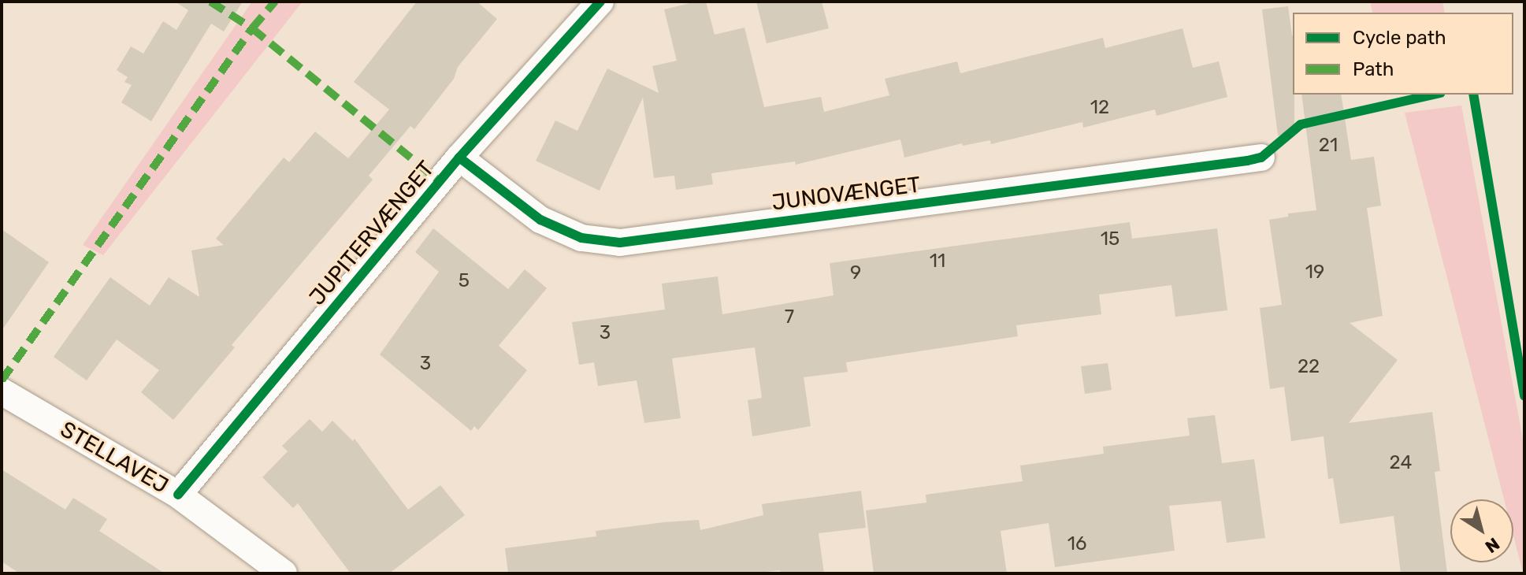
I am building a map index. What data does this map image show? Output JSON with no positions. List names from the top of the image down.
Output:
{
  "streets": {
    "street": ["JUNOVÆNGET", "JUPITERVÆNGET", "STELLAVEJ"]
  },
  "crossings": [
    ["JUNOVÆNGET", "JUPITERVÆNGET"],
    ["JUPITERVÆNGET", "STELLAVEJ"]
  ],
  "house_numbers": [
    "12",
    "21",
    "15",
    "11",
    "19",
    "9",
    "5",
    "7",
    "3",
    "3",
    "22",
    "24",
    "16"
  ],
  "legend": ["Cycle path", "Path"],
  "north": "bottom right"
}
